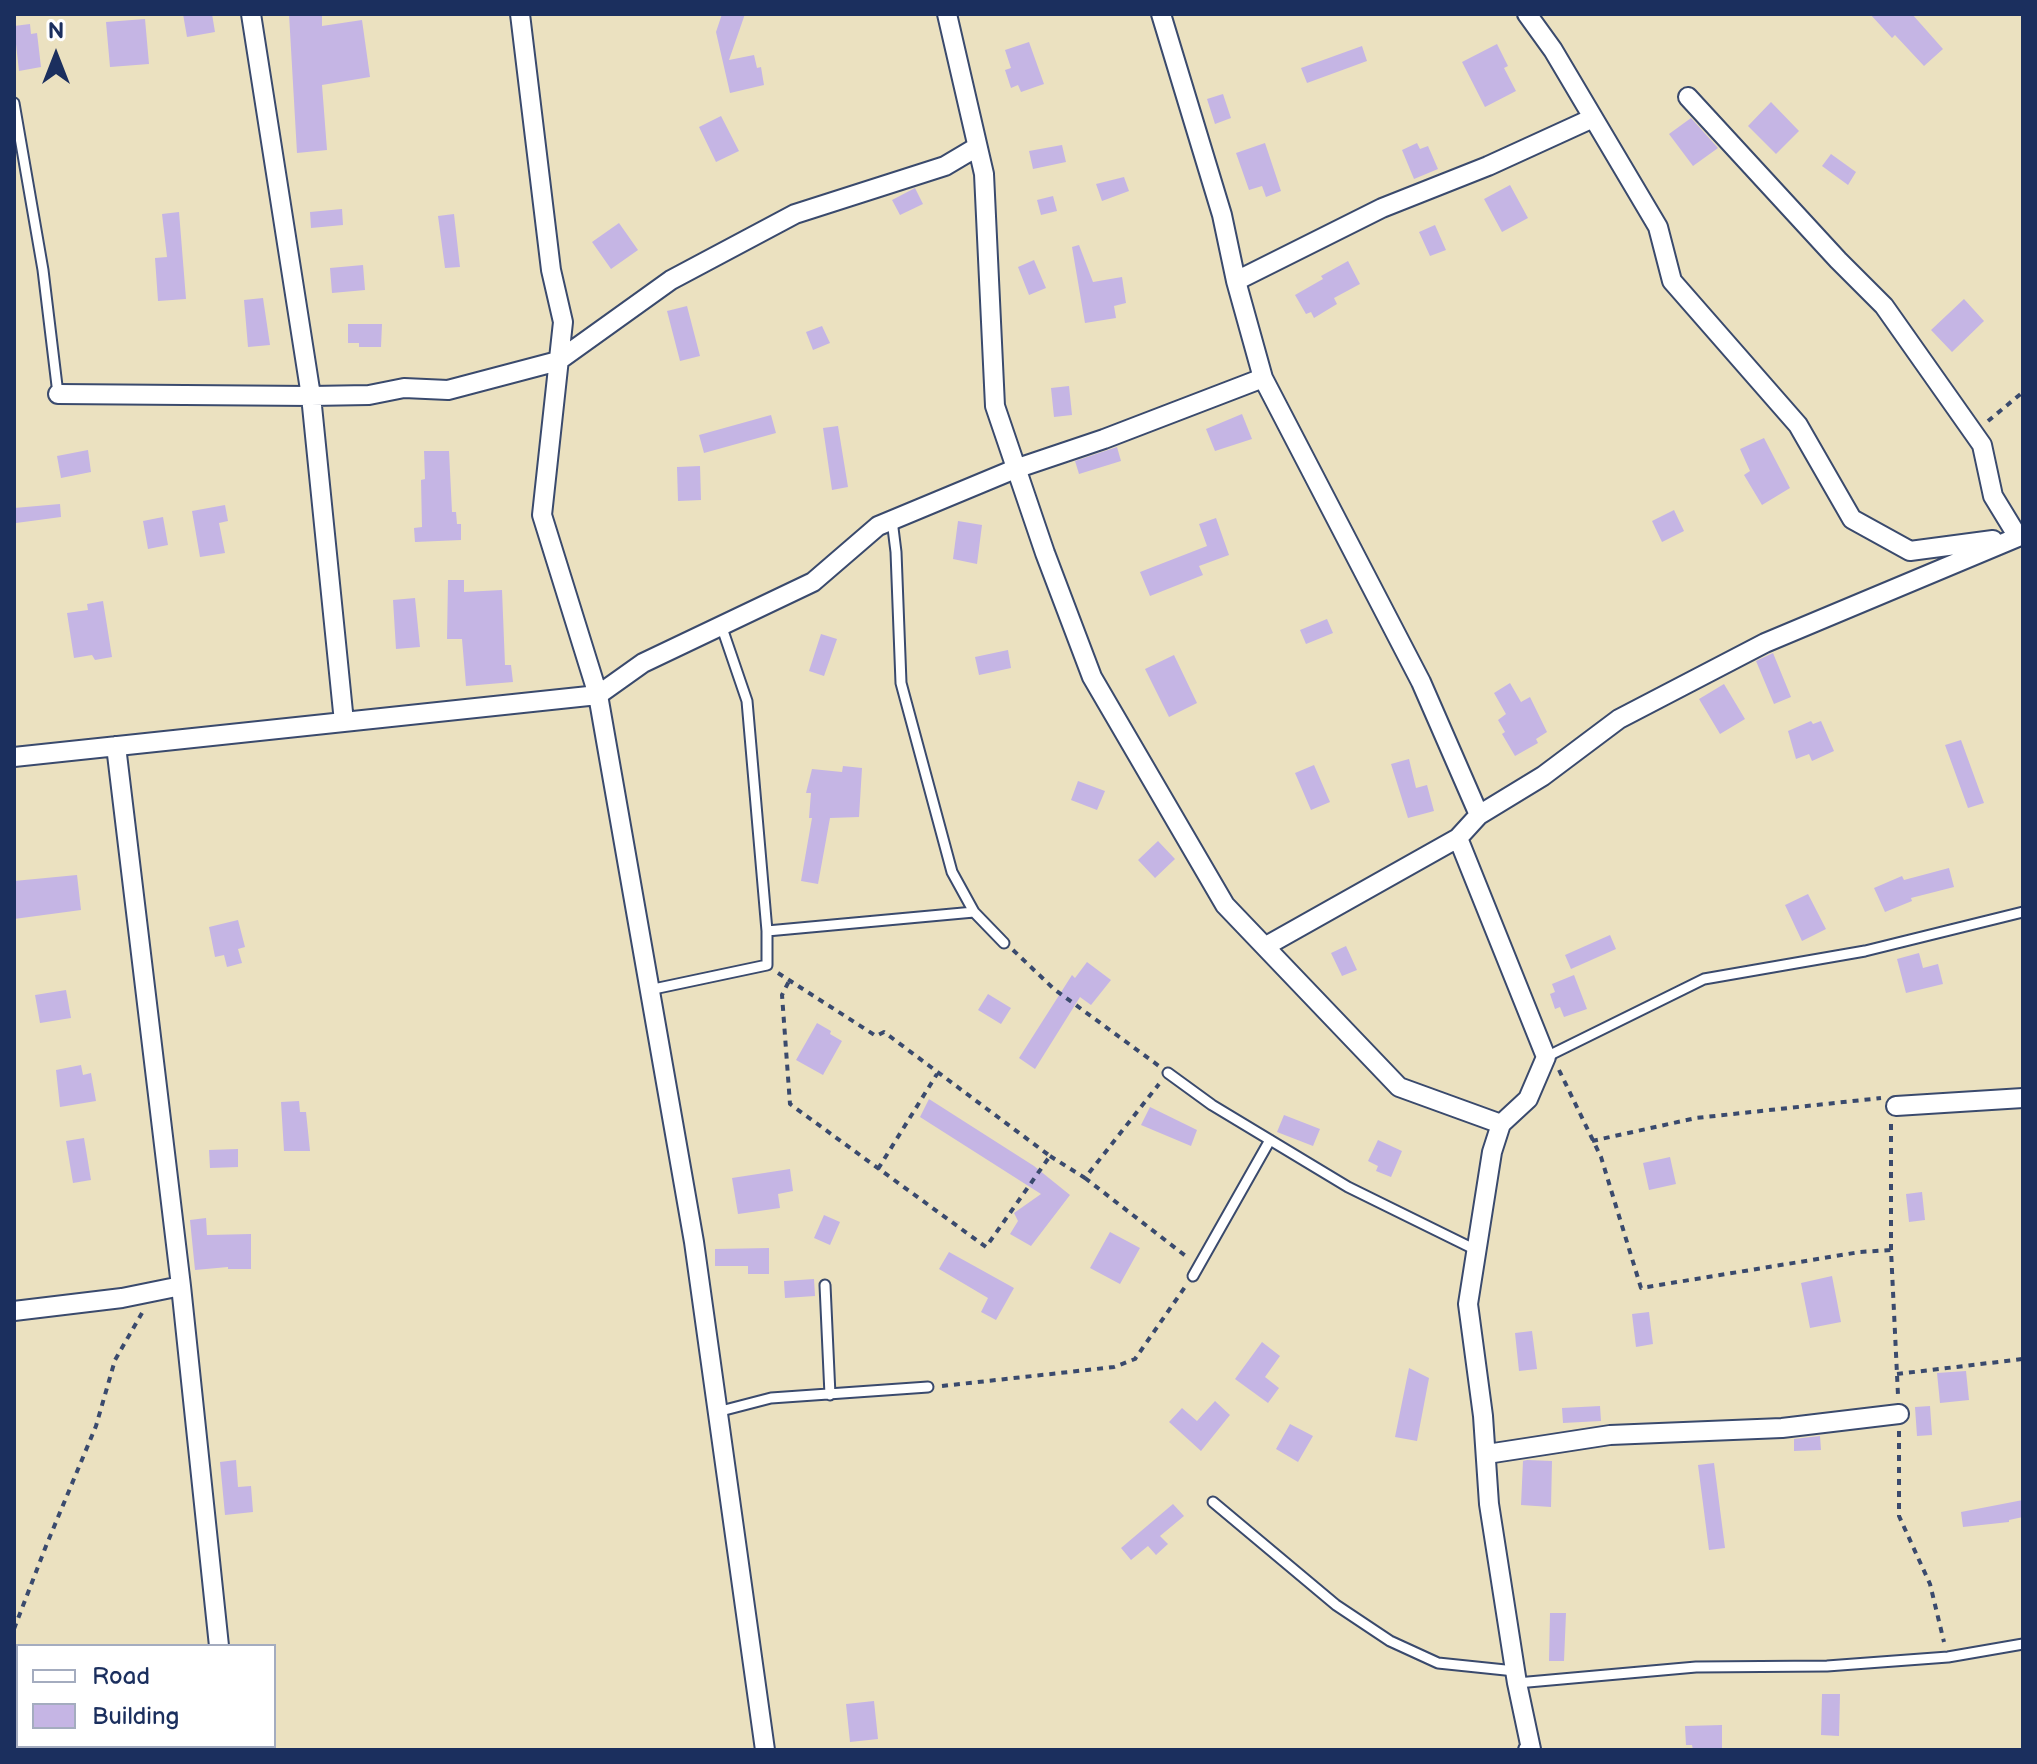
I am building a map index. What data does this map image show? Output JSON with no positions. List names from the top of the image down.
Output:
{
  "legend": ["Road", "Building"],
  "north": "top"
}
